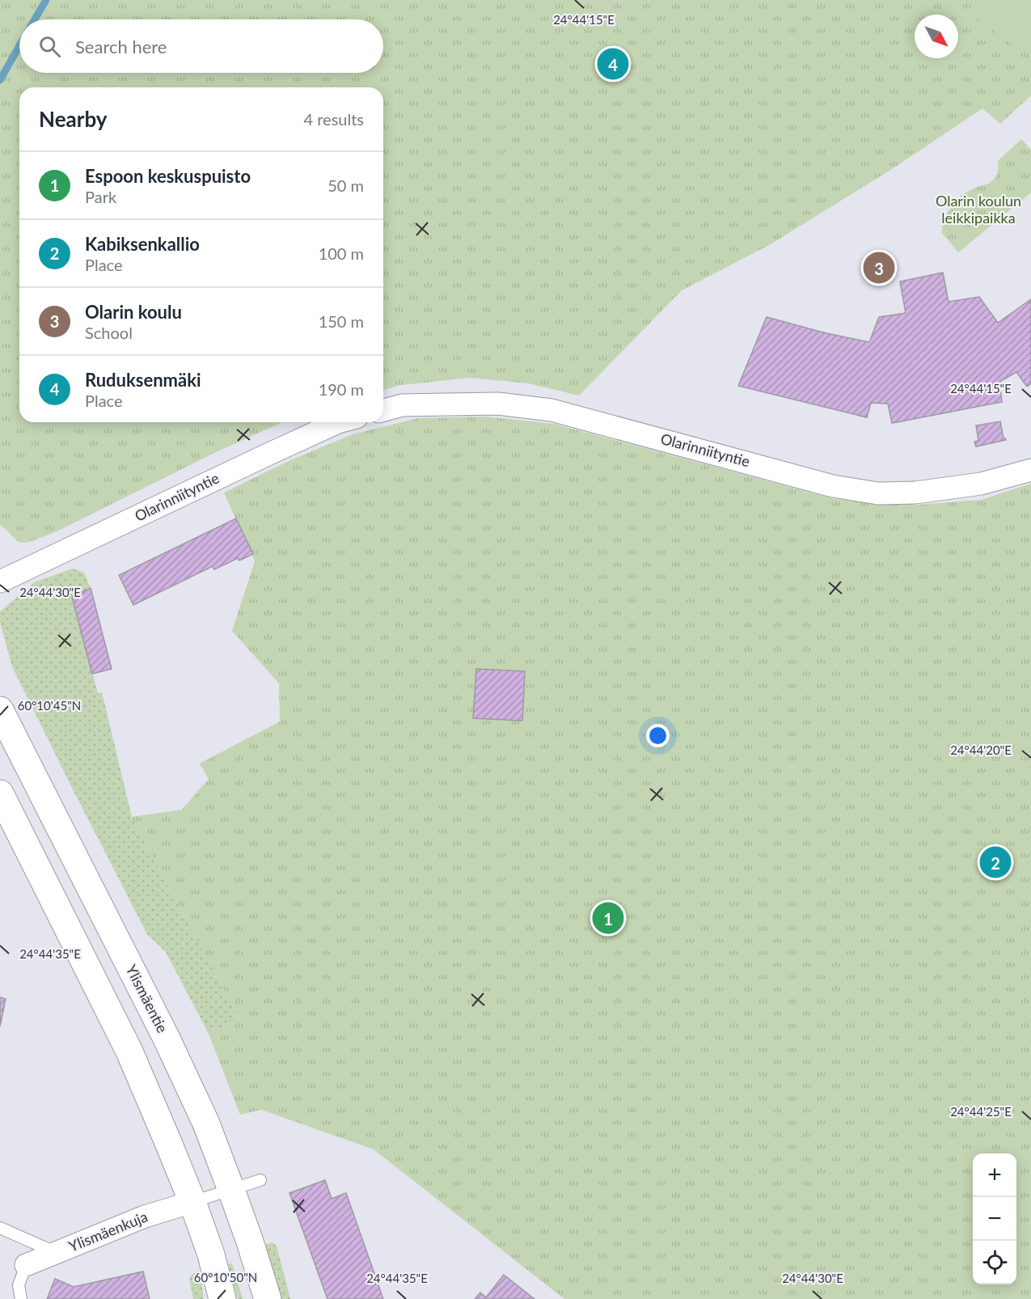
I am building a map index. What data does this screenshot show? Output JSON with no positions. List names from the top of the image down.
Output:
{
  "streets": {
    "main road": ["Ylismäentie"],
    "street": ["Olarinniityntie", "Ylismäenkuja"]
  },
  "parks": ["Olarin koulun leikkipaikka"],
  "north": "bottom right",
  "page": {
    "search": "Search here",
    "pins": [
      "4",
      "3",
      "2",
      "1"
    ],
    "heading": ["Nearby", "4 results"],
    "list": [
      {
        "mark": "1",
        "name": "Espoon keskuspuisto",
        "note": "Park",
        "value": "50 m"
      },
      {
        "mark": "2",
        "name": "Kabiksenkallio",
        "note": "Place",
        "value": "100 m"
      },
      {
        "mark": "3",
        "name": "Olarin koulu",
        "note": "School",
        "value": "150 m"
      },
      {
        "mark": "4",
        "name": "Ruduksenmäki",
        "note": "Place",
        "value": "190 m"
      }
    ],
    "map_buttons": ["+", "−"]
  },
  "coordinates": [
    "24°44'15\"E",
    "24°44'30\"E",
    "60°10'45\"N",
    "24°44'20\"E",
    "24°44'35\"E",
    "24°44'25\"E",
    "60°10'50\"N"
  ]
}
